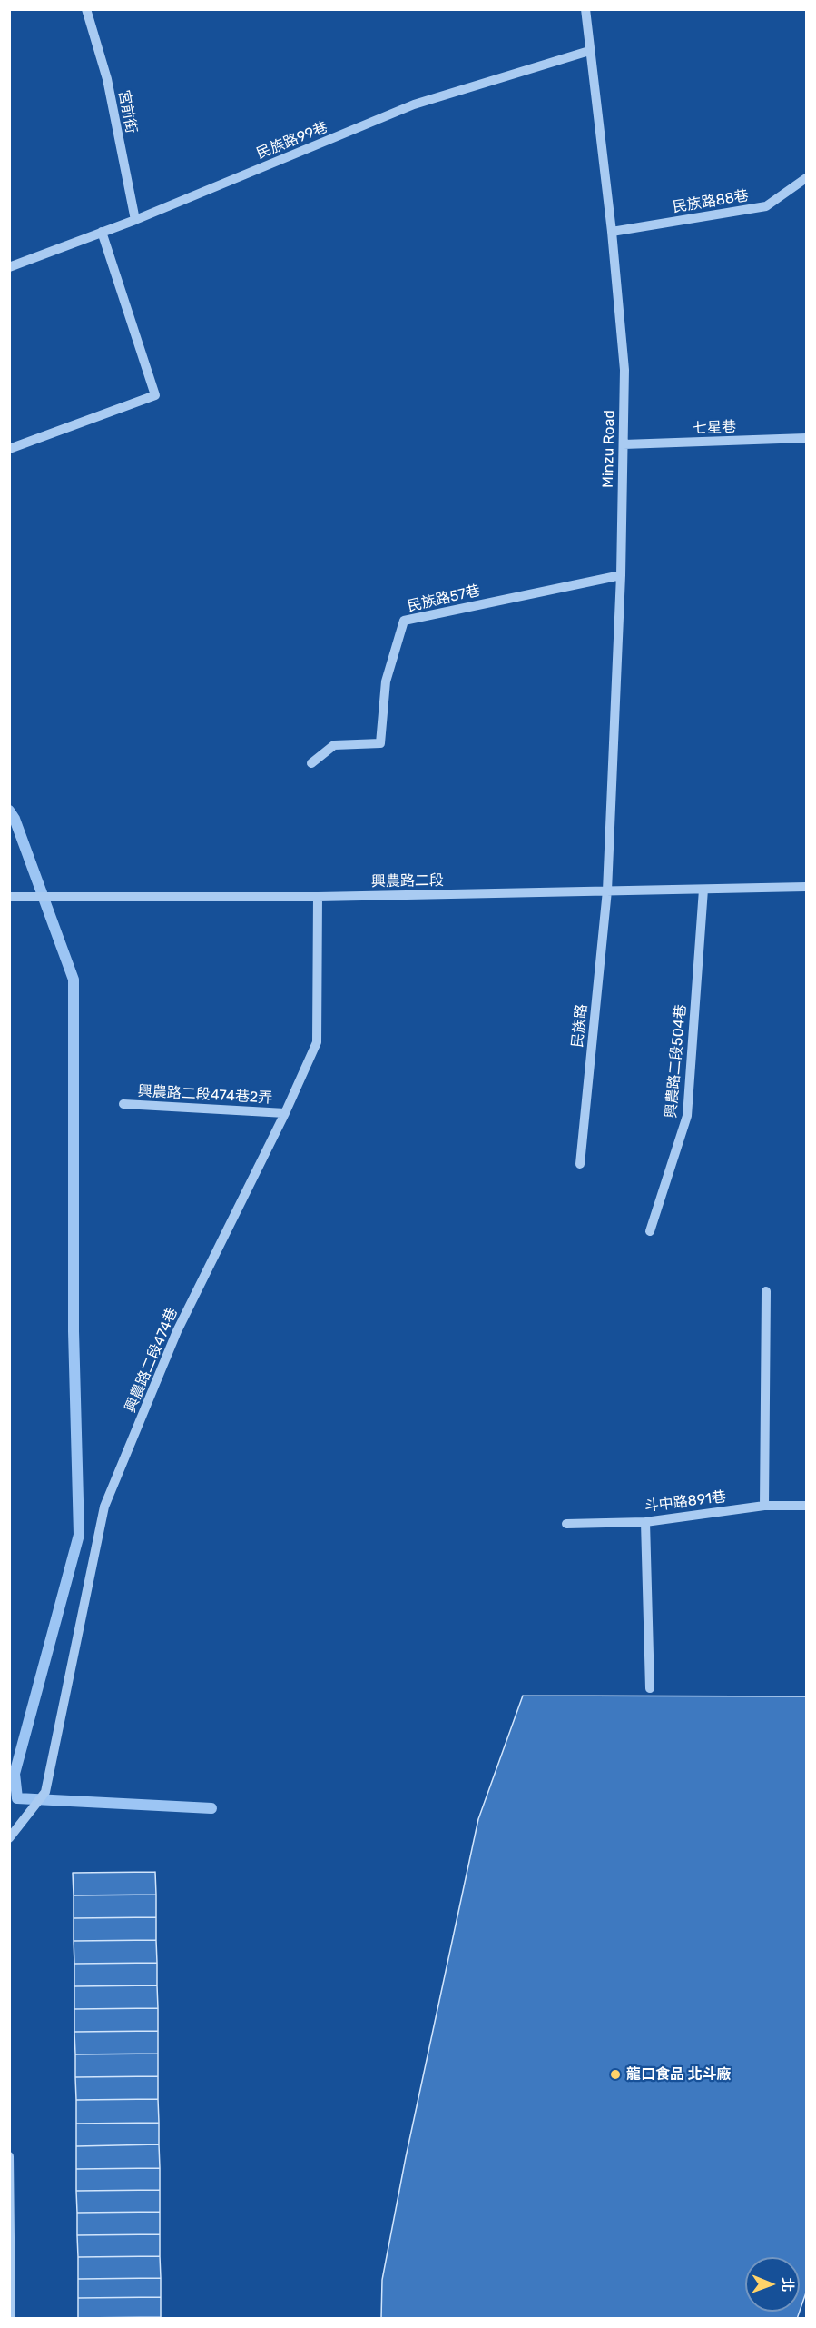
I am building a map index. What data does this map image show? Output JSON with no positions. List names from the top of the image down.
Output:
{
  "streets": {
    "street": [
      "宮前街",
      "民族路99巷",
      "民族路88巷",
      "七星巷",
      "Minzu Road",
      "民族路57巷",
      "興農路二段",
      "民族路",
      "興農路二段504巷",
      "興農路二段474巷2弄",
      "興農路二段474巷",
      "斗中路891巷"
    ]
  },
  "crossings": [
    ["宮前街", "民族路99巷"],
    ["民族路99巷", "Minzu Road"],
    ["民族路88巷", "Minzu Road"],
    ["七星巷", "Minzu Road"],
    ["Minzu Road", "民族路57巷"],
    ["Minzu Road", "興農路二段"],
    ["Minzu Road", "民族路"],
    ["興農路二段", "民族路"],
    ["興農路二段", "興農路二段504巷"],
    ["興農路二段", "興農路二段474巷"],
    ["興農路二段474巷2弄", "興農路二段474巷"]
  ],
  "places": ["龍口食品 北斗廠"],
  "north": "right"
}
